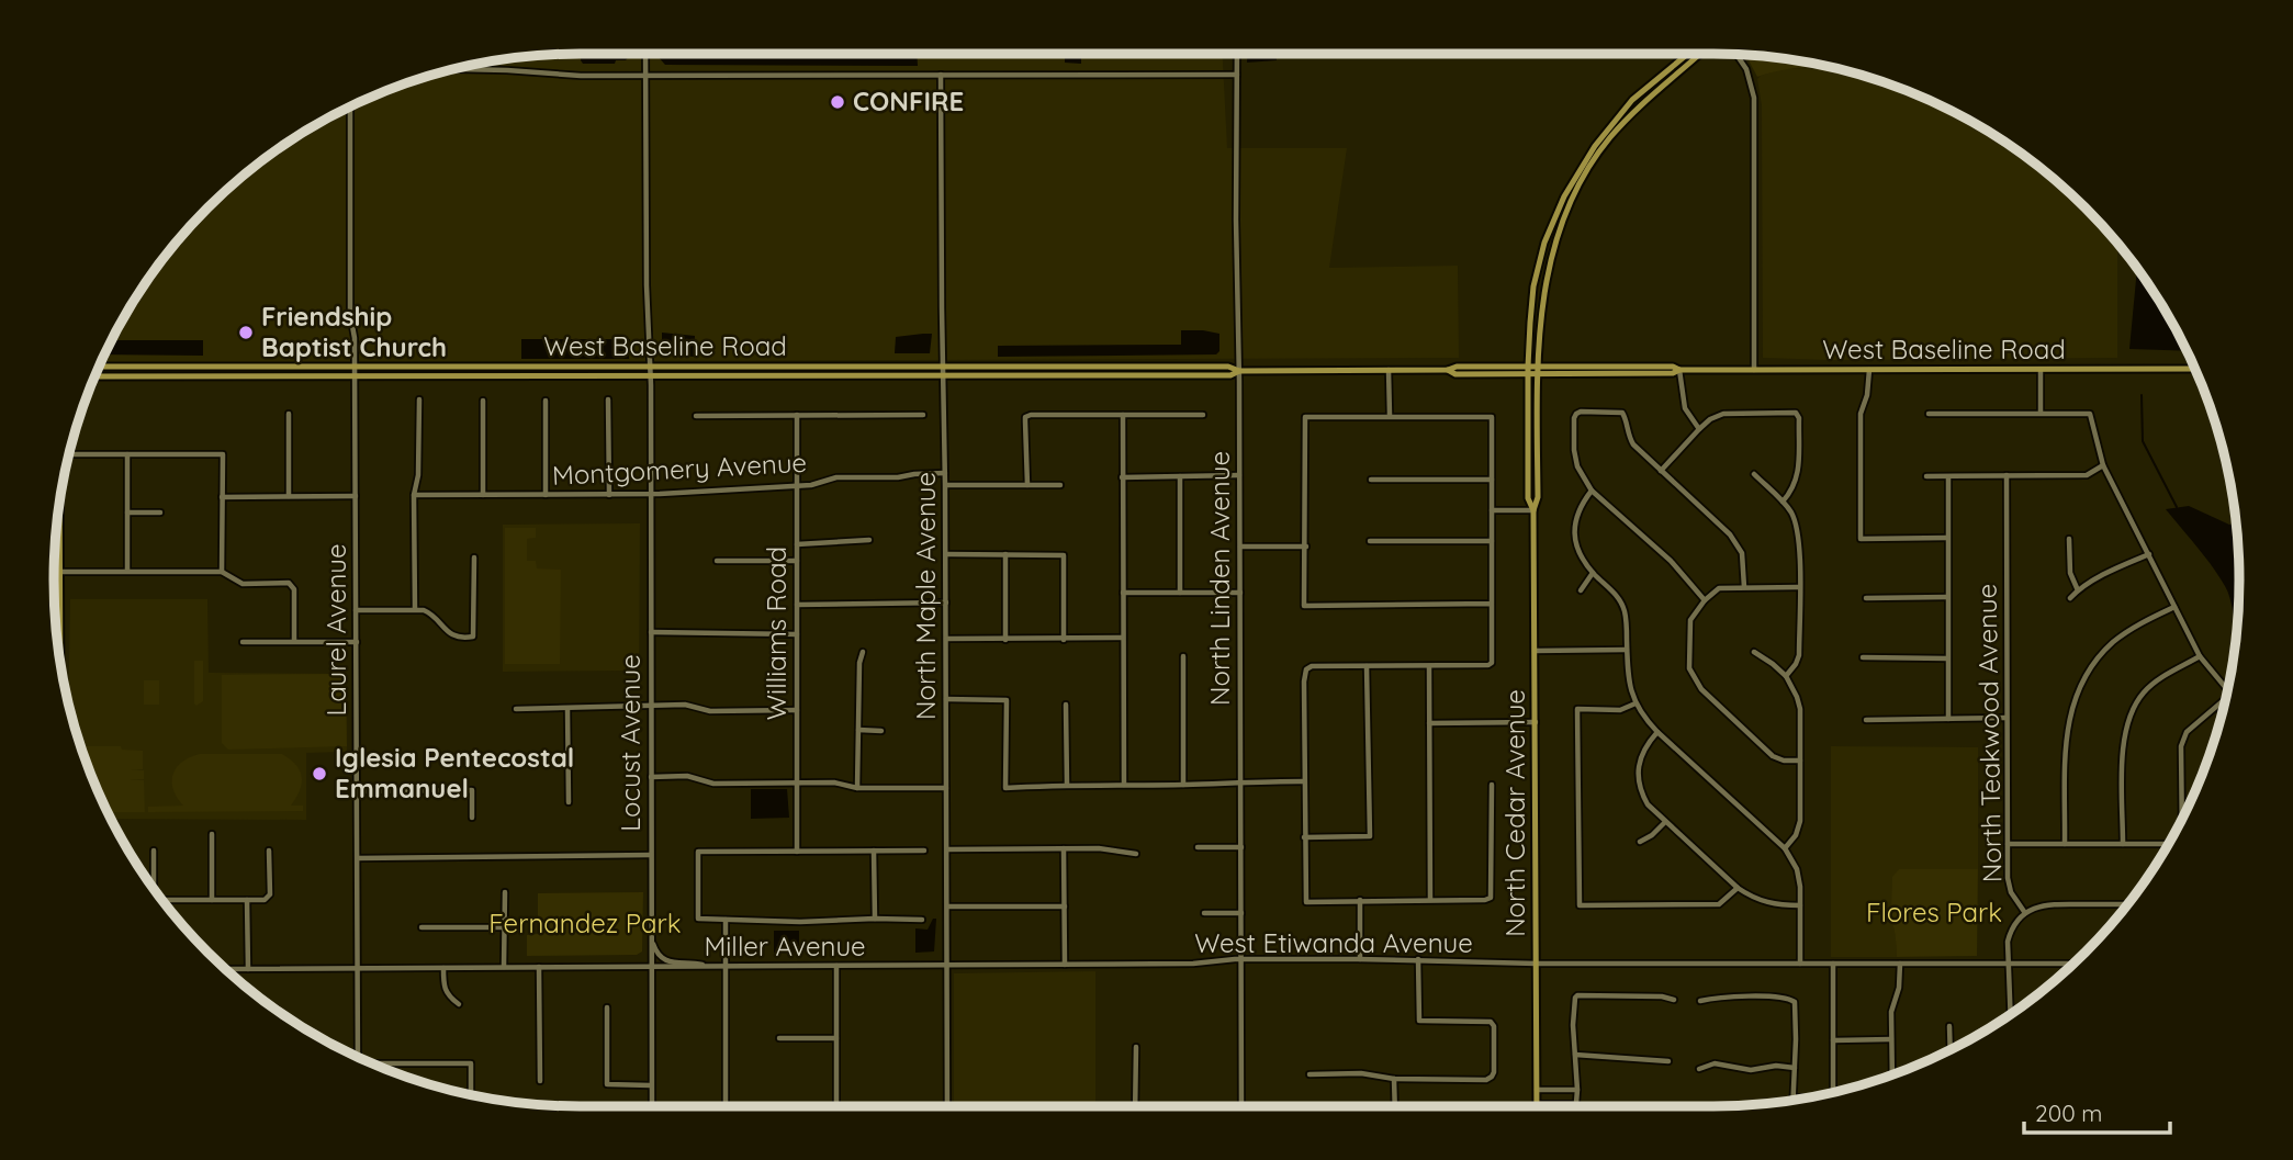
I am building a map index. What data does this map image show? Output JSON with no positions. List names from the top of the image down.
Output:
{
  "streets": {
    "main road": ["West Baseline Road", "North Cedar Avenue"],
    "street": [
      "Montgomery Avenue",
      "North Linden Avenue",
      "North Maple Avenue",
      "Laurel Avenue",
      "Williams Road",
      "North Teakwood Avenue",
      "Locust Avenue",
      "West Etiwanda Avenue",
      "Miller Avenue"
    ]
  },
  "crossings": [
    ["West Baseline Road", "North Linden Avenue"],
    ["West Baseline Road", "North Maple Avenue"],
    ["West Baseline Road", "Laurel Avenue"],
    ["West Baseline Road", "Locust Avenue"],
    ["West Baseline Road", "North Cedar Avenue"],
    ["Montgomery Avenue", "North Maple Avenue"],
    ["Montgomery Avenue", "Williams Road"],
    ["Montgomery Avenue", "Locust Avenue"],
    ["North Linden Avenue", "West Etiwanda Avenue"],
    ["North Maple Avenue", "West Etiwanda Avenue"],
    ["North Maple Avenue", "Miller Avenue"],
    ["Laurel Avenue", "Miller Avenue"],
    ["North Teakwood Avenue", "West Etiwanda Avenue"],
    ["Locust Avenue", "Miller Avenue"],
    ["North Cedar Avenue", "West Etiwanda Avenue"],
    ["West Etiwanda Avenue", "Miller Avenue"]
  ],
  "parks": ["Flores Park", "Fernandez Park"],
  "places": ["CONFIRE", "Friendship Baptist Church", "Iglesia Pentecostal Emmanuel"],
  "scale_bar": "200 m"
}
